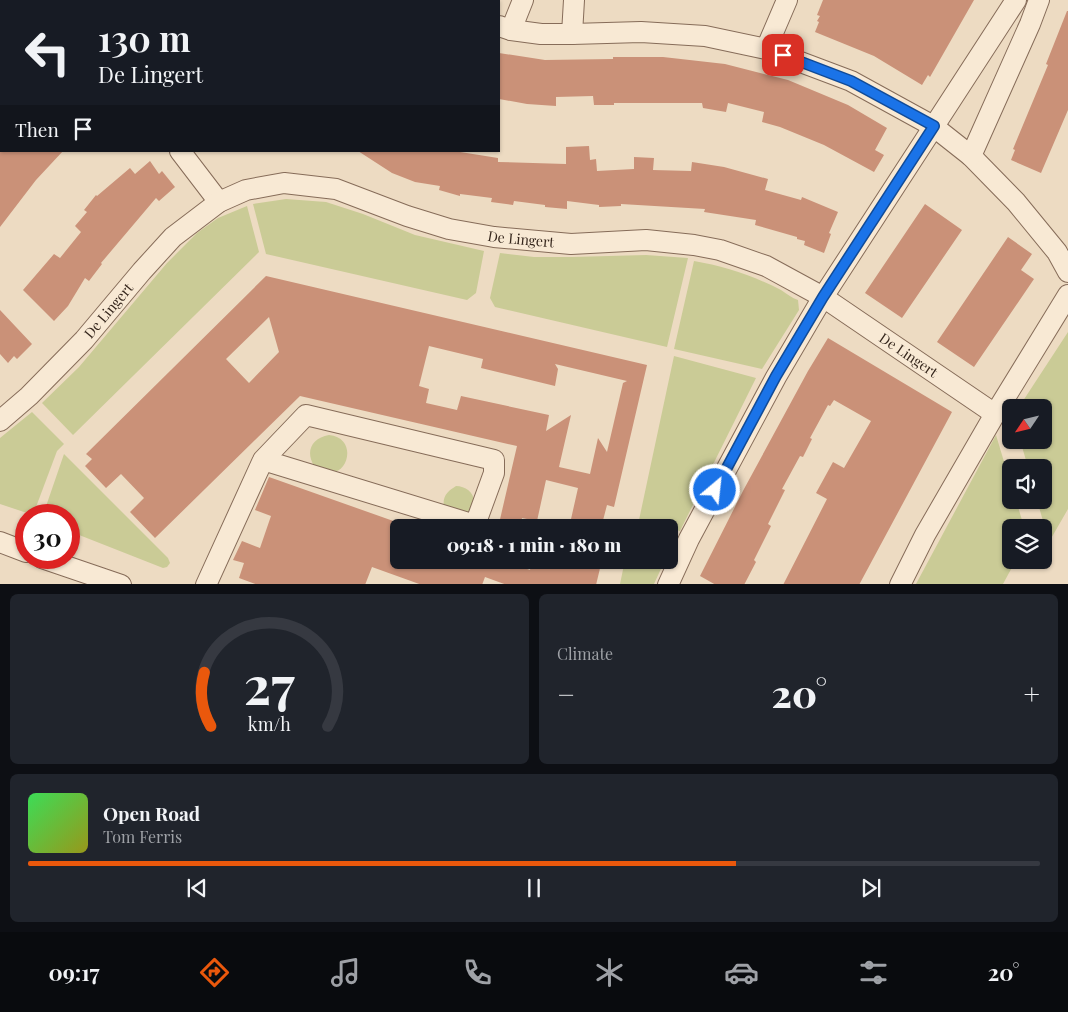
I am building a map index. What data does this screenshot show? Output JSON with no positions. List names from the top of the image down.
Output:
{
  "streets": {
    "street": ["De Lingert"]
  },
  "north": "bottom left",
  "page": {
    "turn": ["130 m", "De Lingert"],
    "then": "Then",
    "limit": "30",
    "trip": "09:18 · 1 min · 180 m",
    "tile": "Climate",
    "heat": ["−", "20°", "+"],
    "song": ["Open Road", "Tom Ferris"],
    "tabs": ["09:17", "20°"],
    "gauge": ["27", "km/h"]
  }
}
